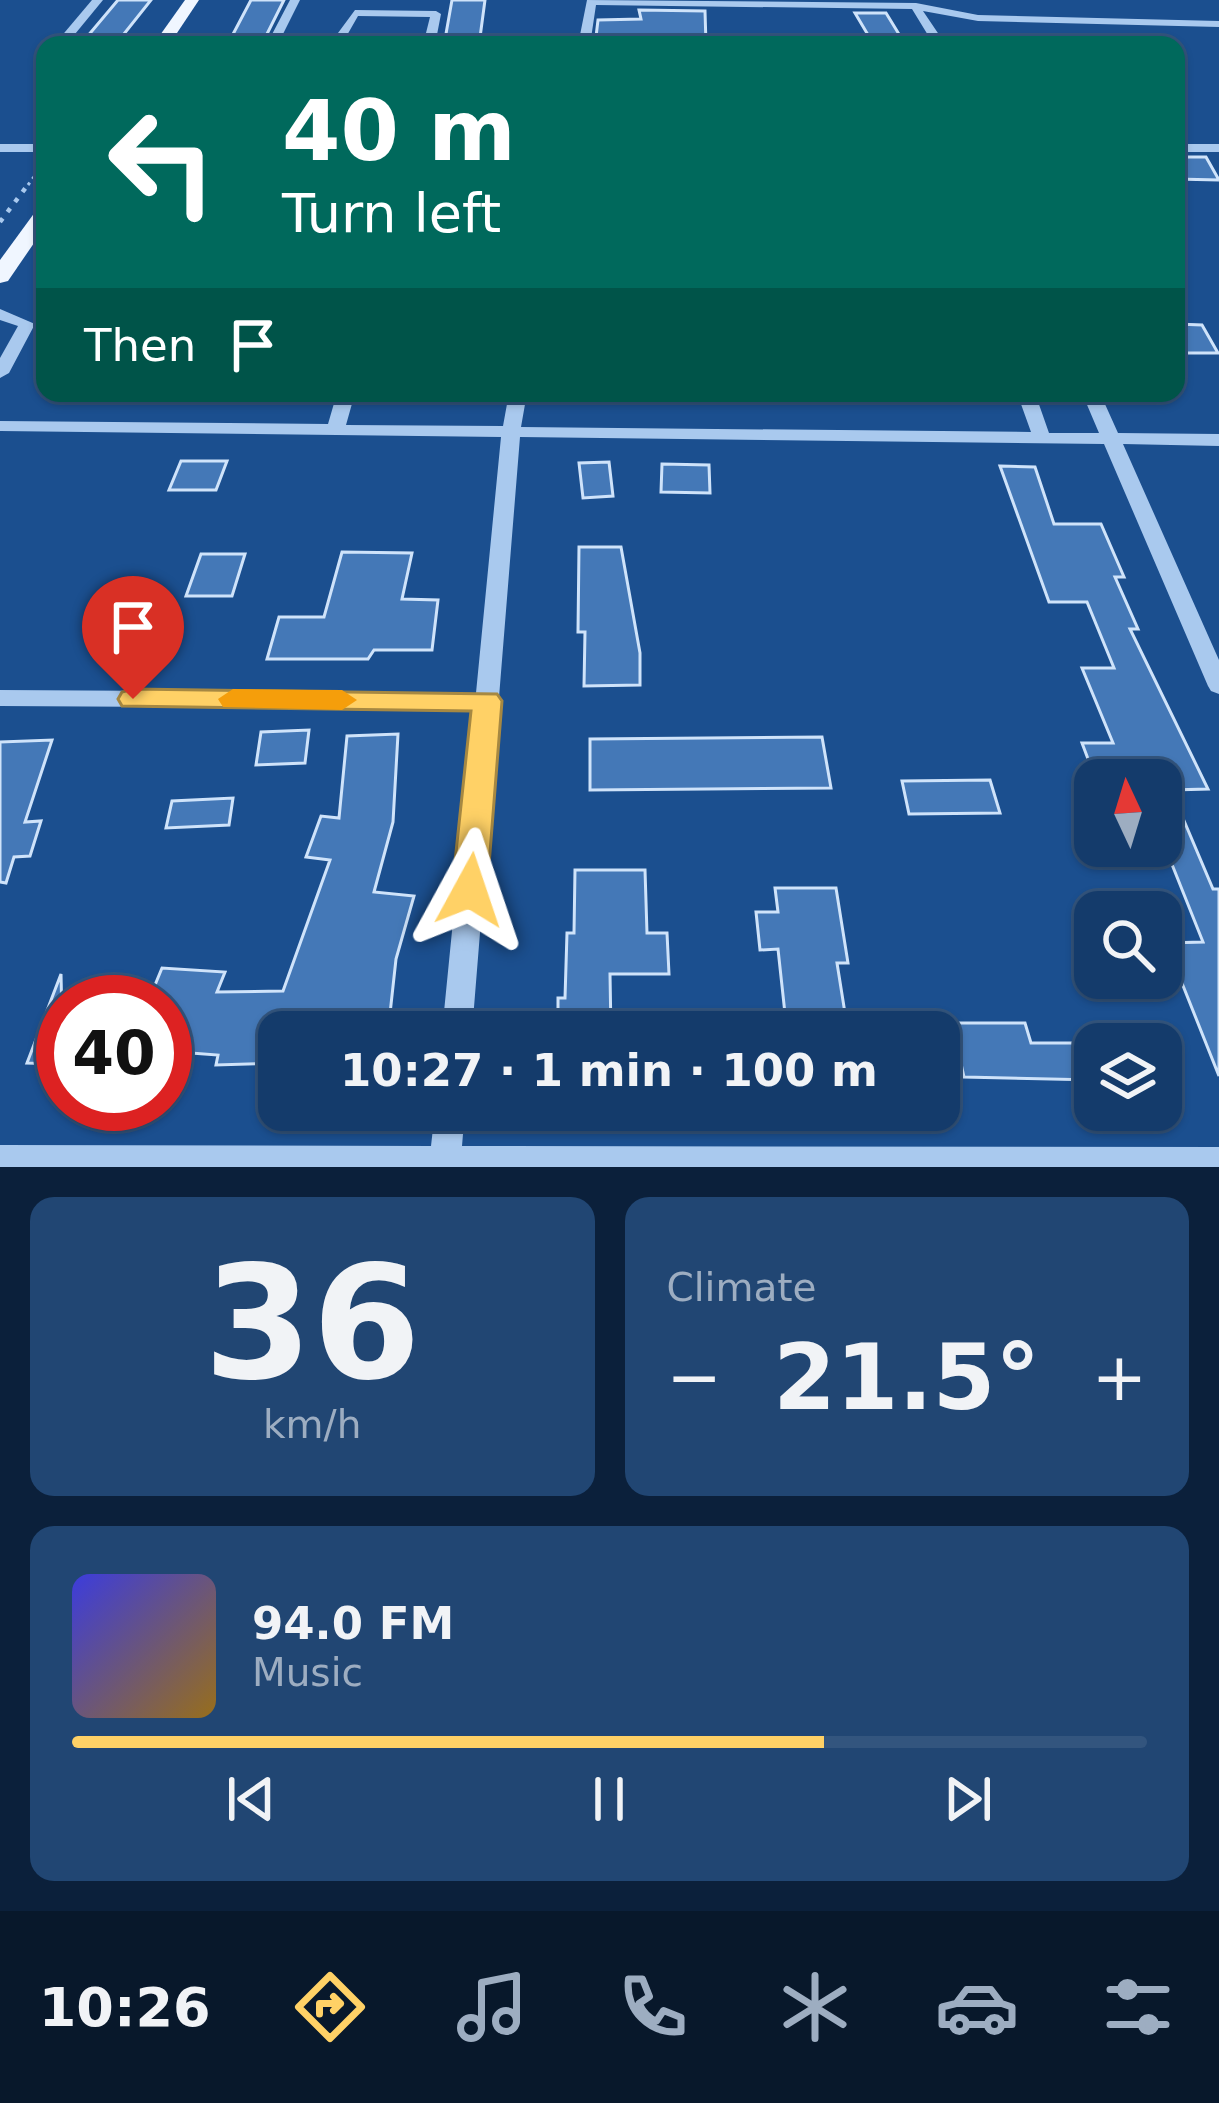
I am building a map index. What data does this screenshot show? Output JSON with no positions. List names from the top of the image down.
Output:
{
  "north": "top",
  "page": {
    "turn": ["40 m", "Turn left"],
    "then": "Then",
    "limit": "40",
    "trip": "10:27 · 1 min · 100 m",
    "tile": [
      ["36", "km/h"],
      "Climate"
    ],
    "heat": ["−", "21.5°", "+"],
    "song": ["94.0 FM", "Music"],
    "tabs": "10:26"
  }
}
